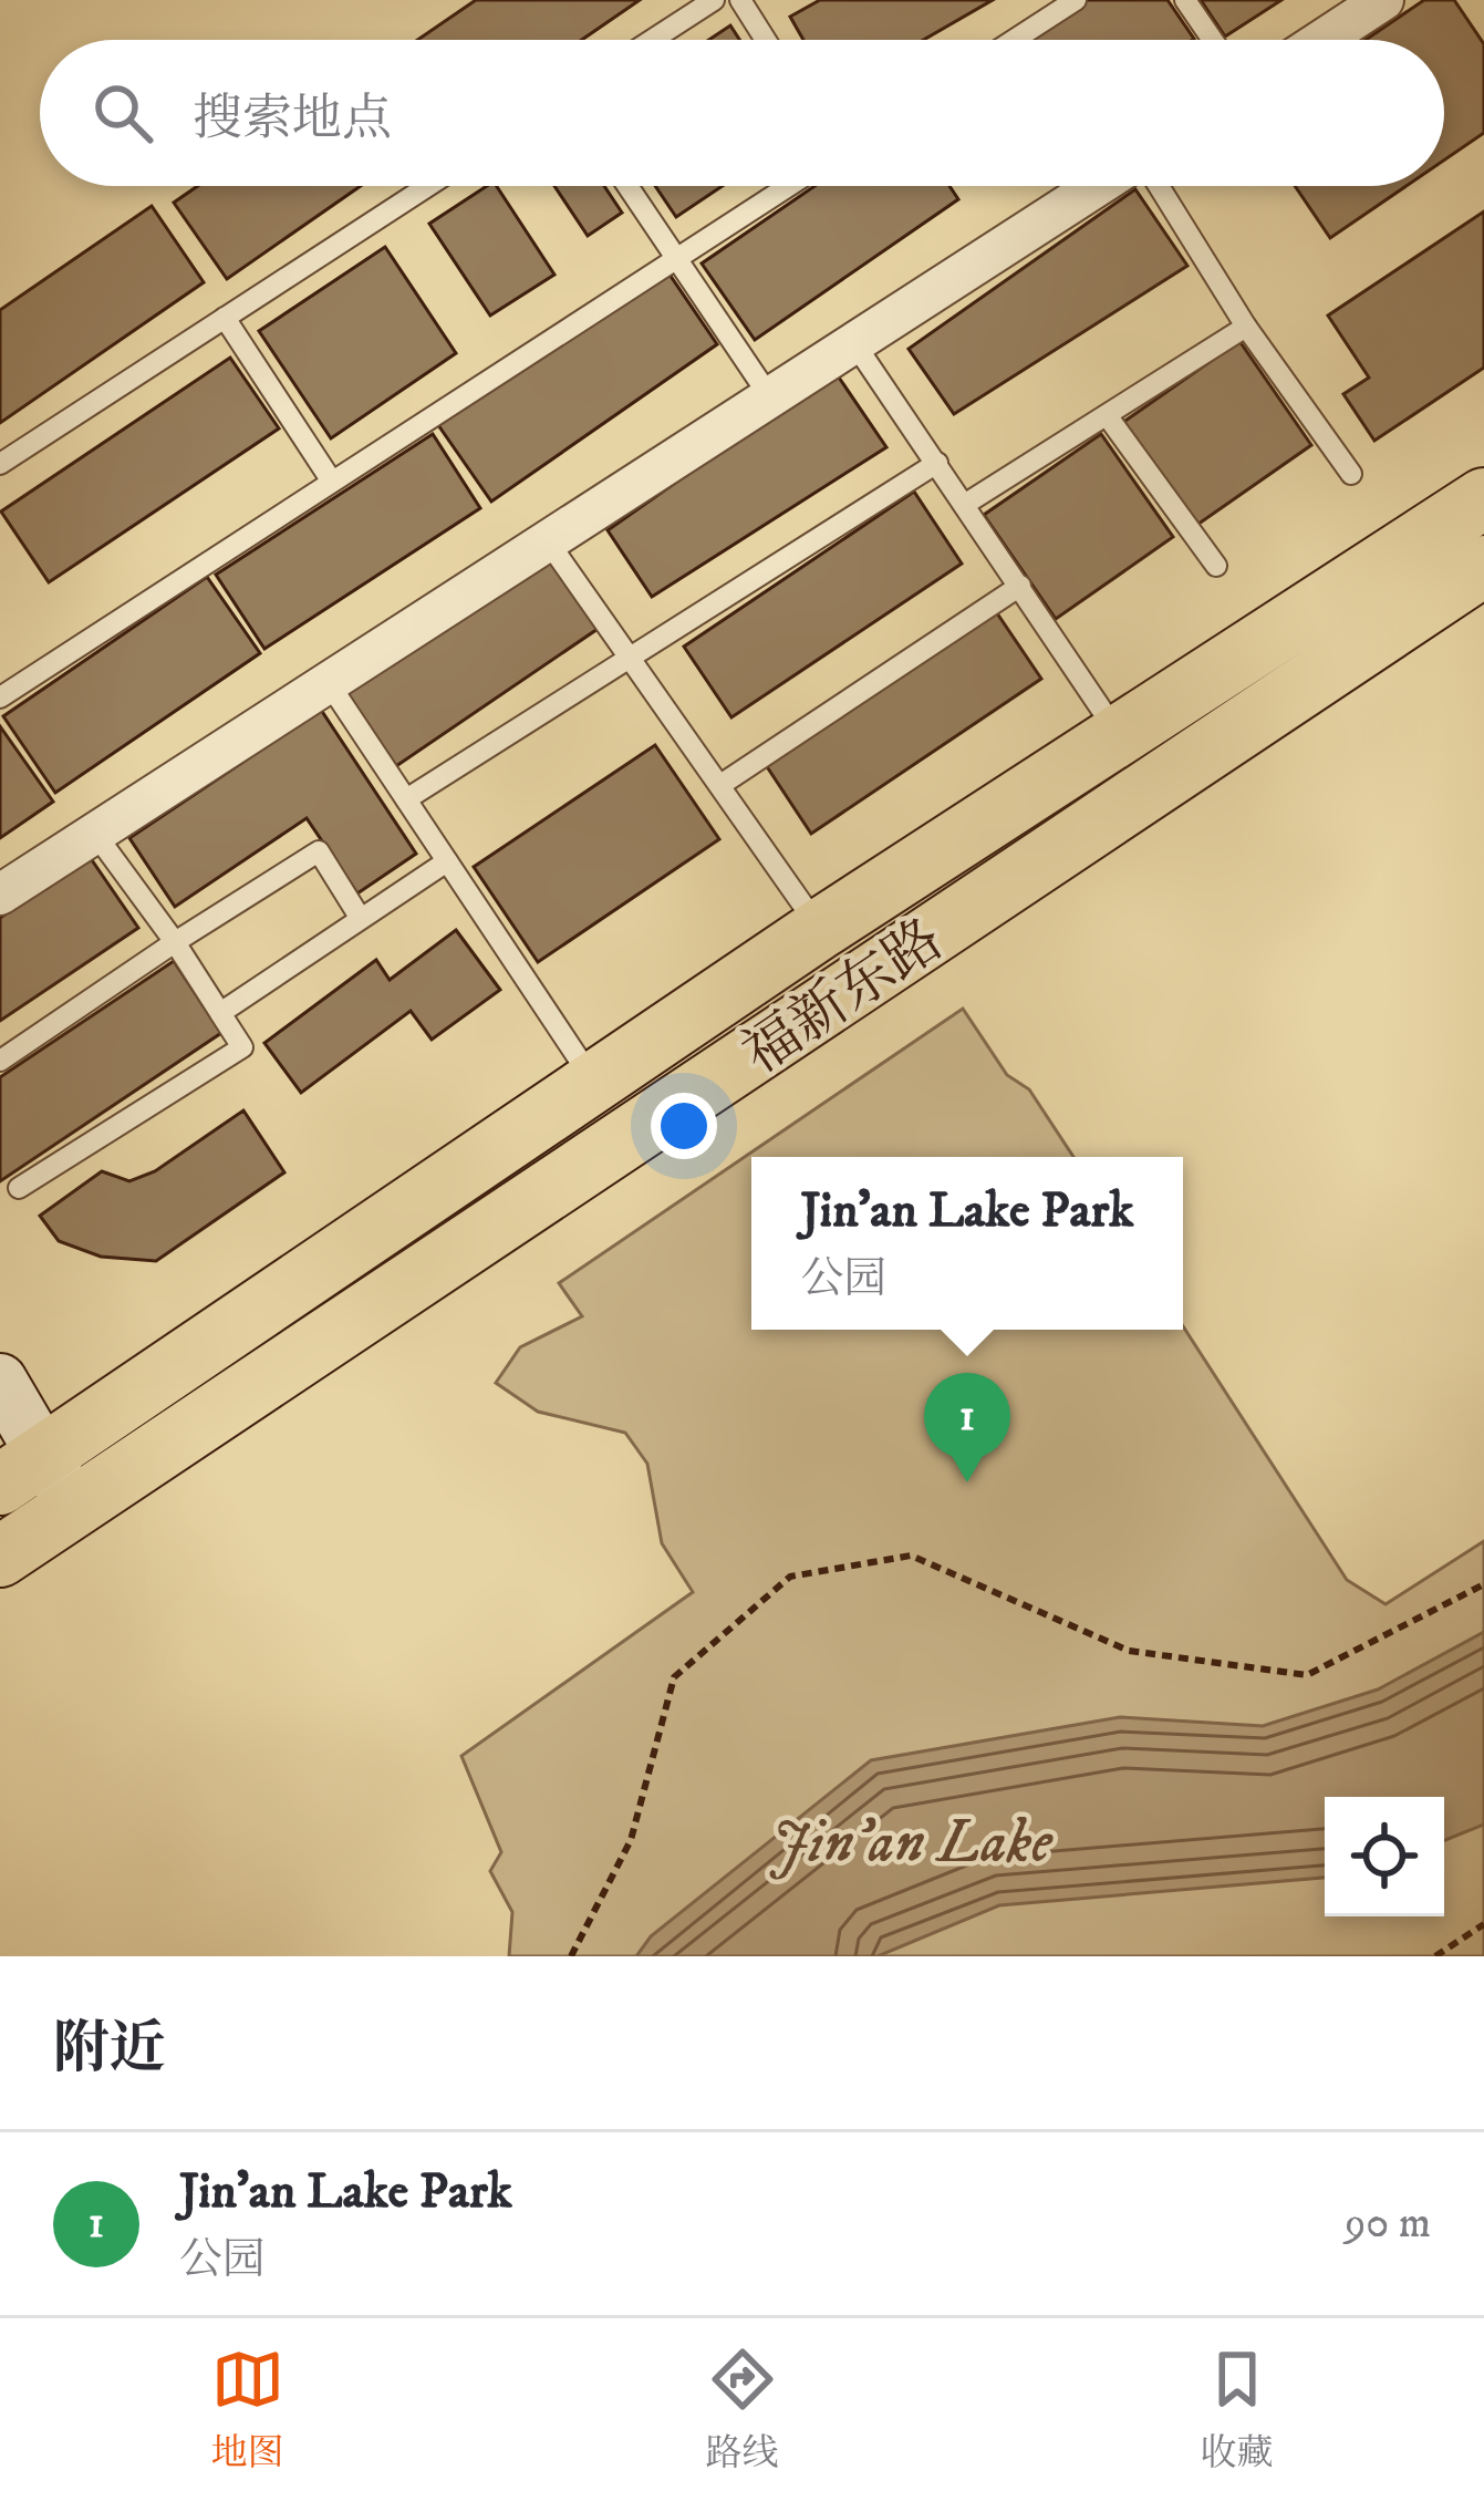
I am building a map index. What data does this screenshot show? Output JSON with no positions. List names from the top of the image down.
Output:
{
  "streets": {
    "main road": ["福新东路"]
  },
  "water": ["Jin'an Lake"],
  "page": {
    "search": "搜索地点",
    "popup": ["Jin'an Lake Park", "公园"],
    "pins": "1",
    "heading": "附近",
    "list": [
      {
        "mark": "1",
        "name": "Jin'an Lake Park",
        "note": "公园",
        "value": "90 m"
      }
    ],
    "nav": ["地图", "路线", "收藏"]
  }
}
